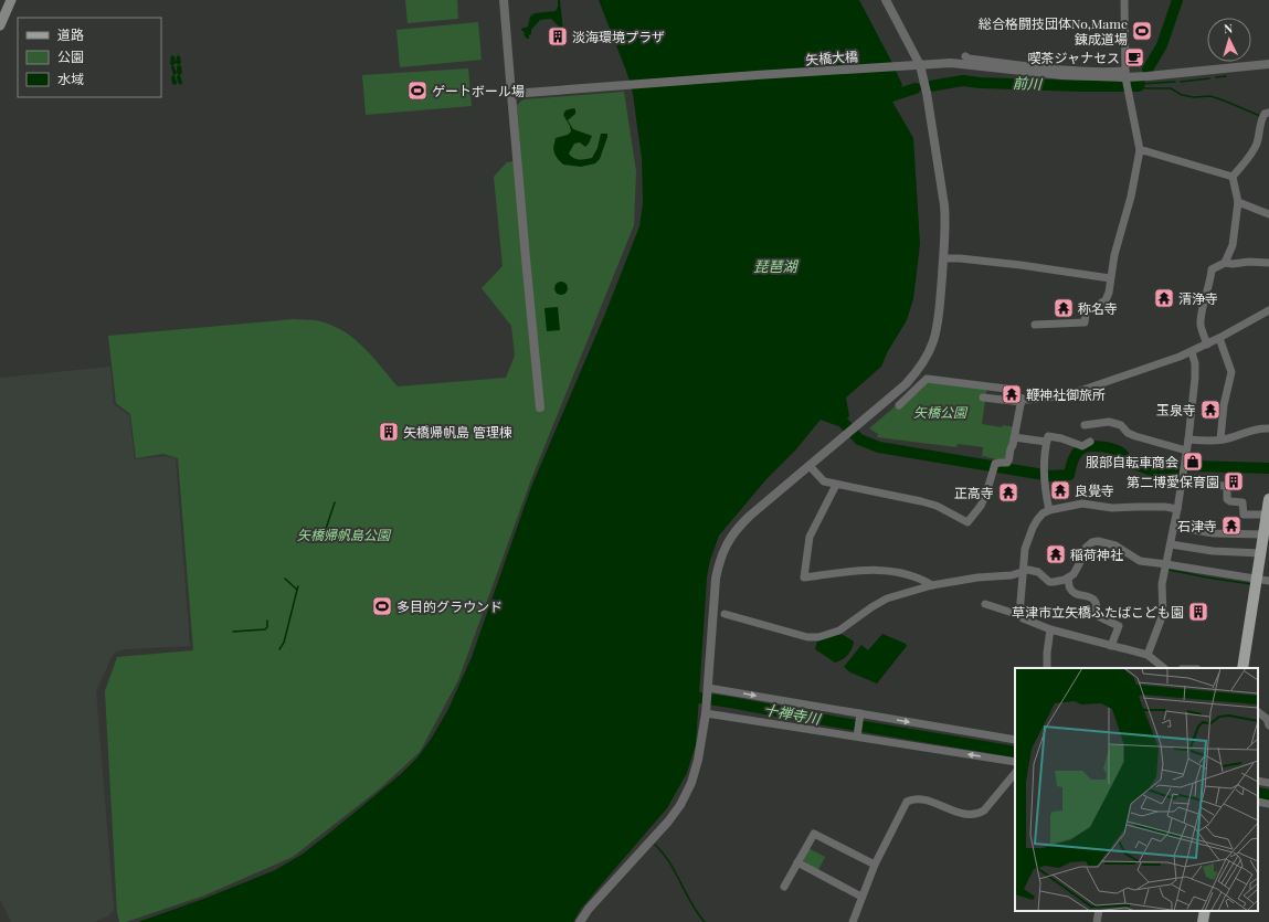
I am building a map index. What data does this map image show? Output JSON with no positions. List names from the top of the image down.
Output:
{
  "streets": {
    "street": ["矢橋大橋"]
  },
  "water": ["前川", "琵琶湖", "十禅寺川"],
  "parks": ["矢橋公園", "矢橋帰帆島公園"],
  "places": {
    "sports": ["総合格闘技団体No,Mame 錬成道場", "ゲートボール場", "多目的グラウンド"],
    "building": [
      "淡海環境プラザ",
      "矢橋帰帆島 管理棟",
      "第二博愛保育園",
      "草津市立矢橋ふたばこども園"
    ],
    "cafe": ["喫茶ジャナセス"],
    "temple": [
      "清浄寺",
      "称名寺",
      "鞭神社御旅所",
      "玉泉寺",
      "良覺寺",
      "正高寺",
      "石津寺",
      "稲荷神社"
    ],
    "shop": ["服部自転車商会"]
  },
  "legend": ["道路", "公園", "水域"],
  "north": "top"
}
